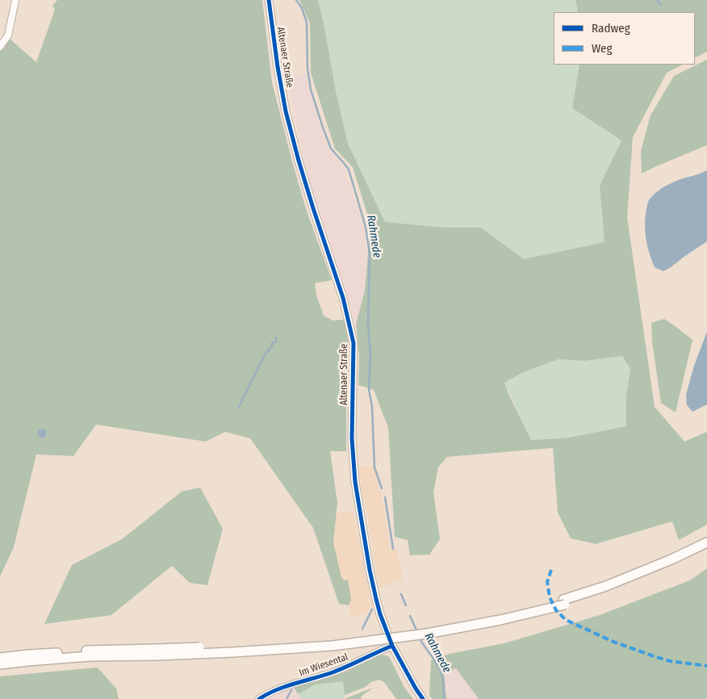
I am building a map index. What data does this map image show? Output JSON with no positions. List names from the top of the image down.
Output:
{
  "streets": {
    "main road": ["Altenaer Straße"],
    "street": ["Im Wiesental"]
  },
  "crossings": [
    ["Altenaer Straße", "Im Wiesental"]
  ],
  "water": ["Rahmede"],
  "legend": ["Radweg", "Weg"]
}
